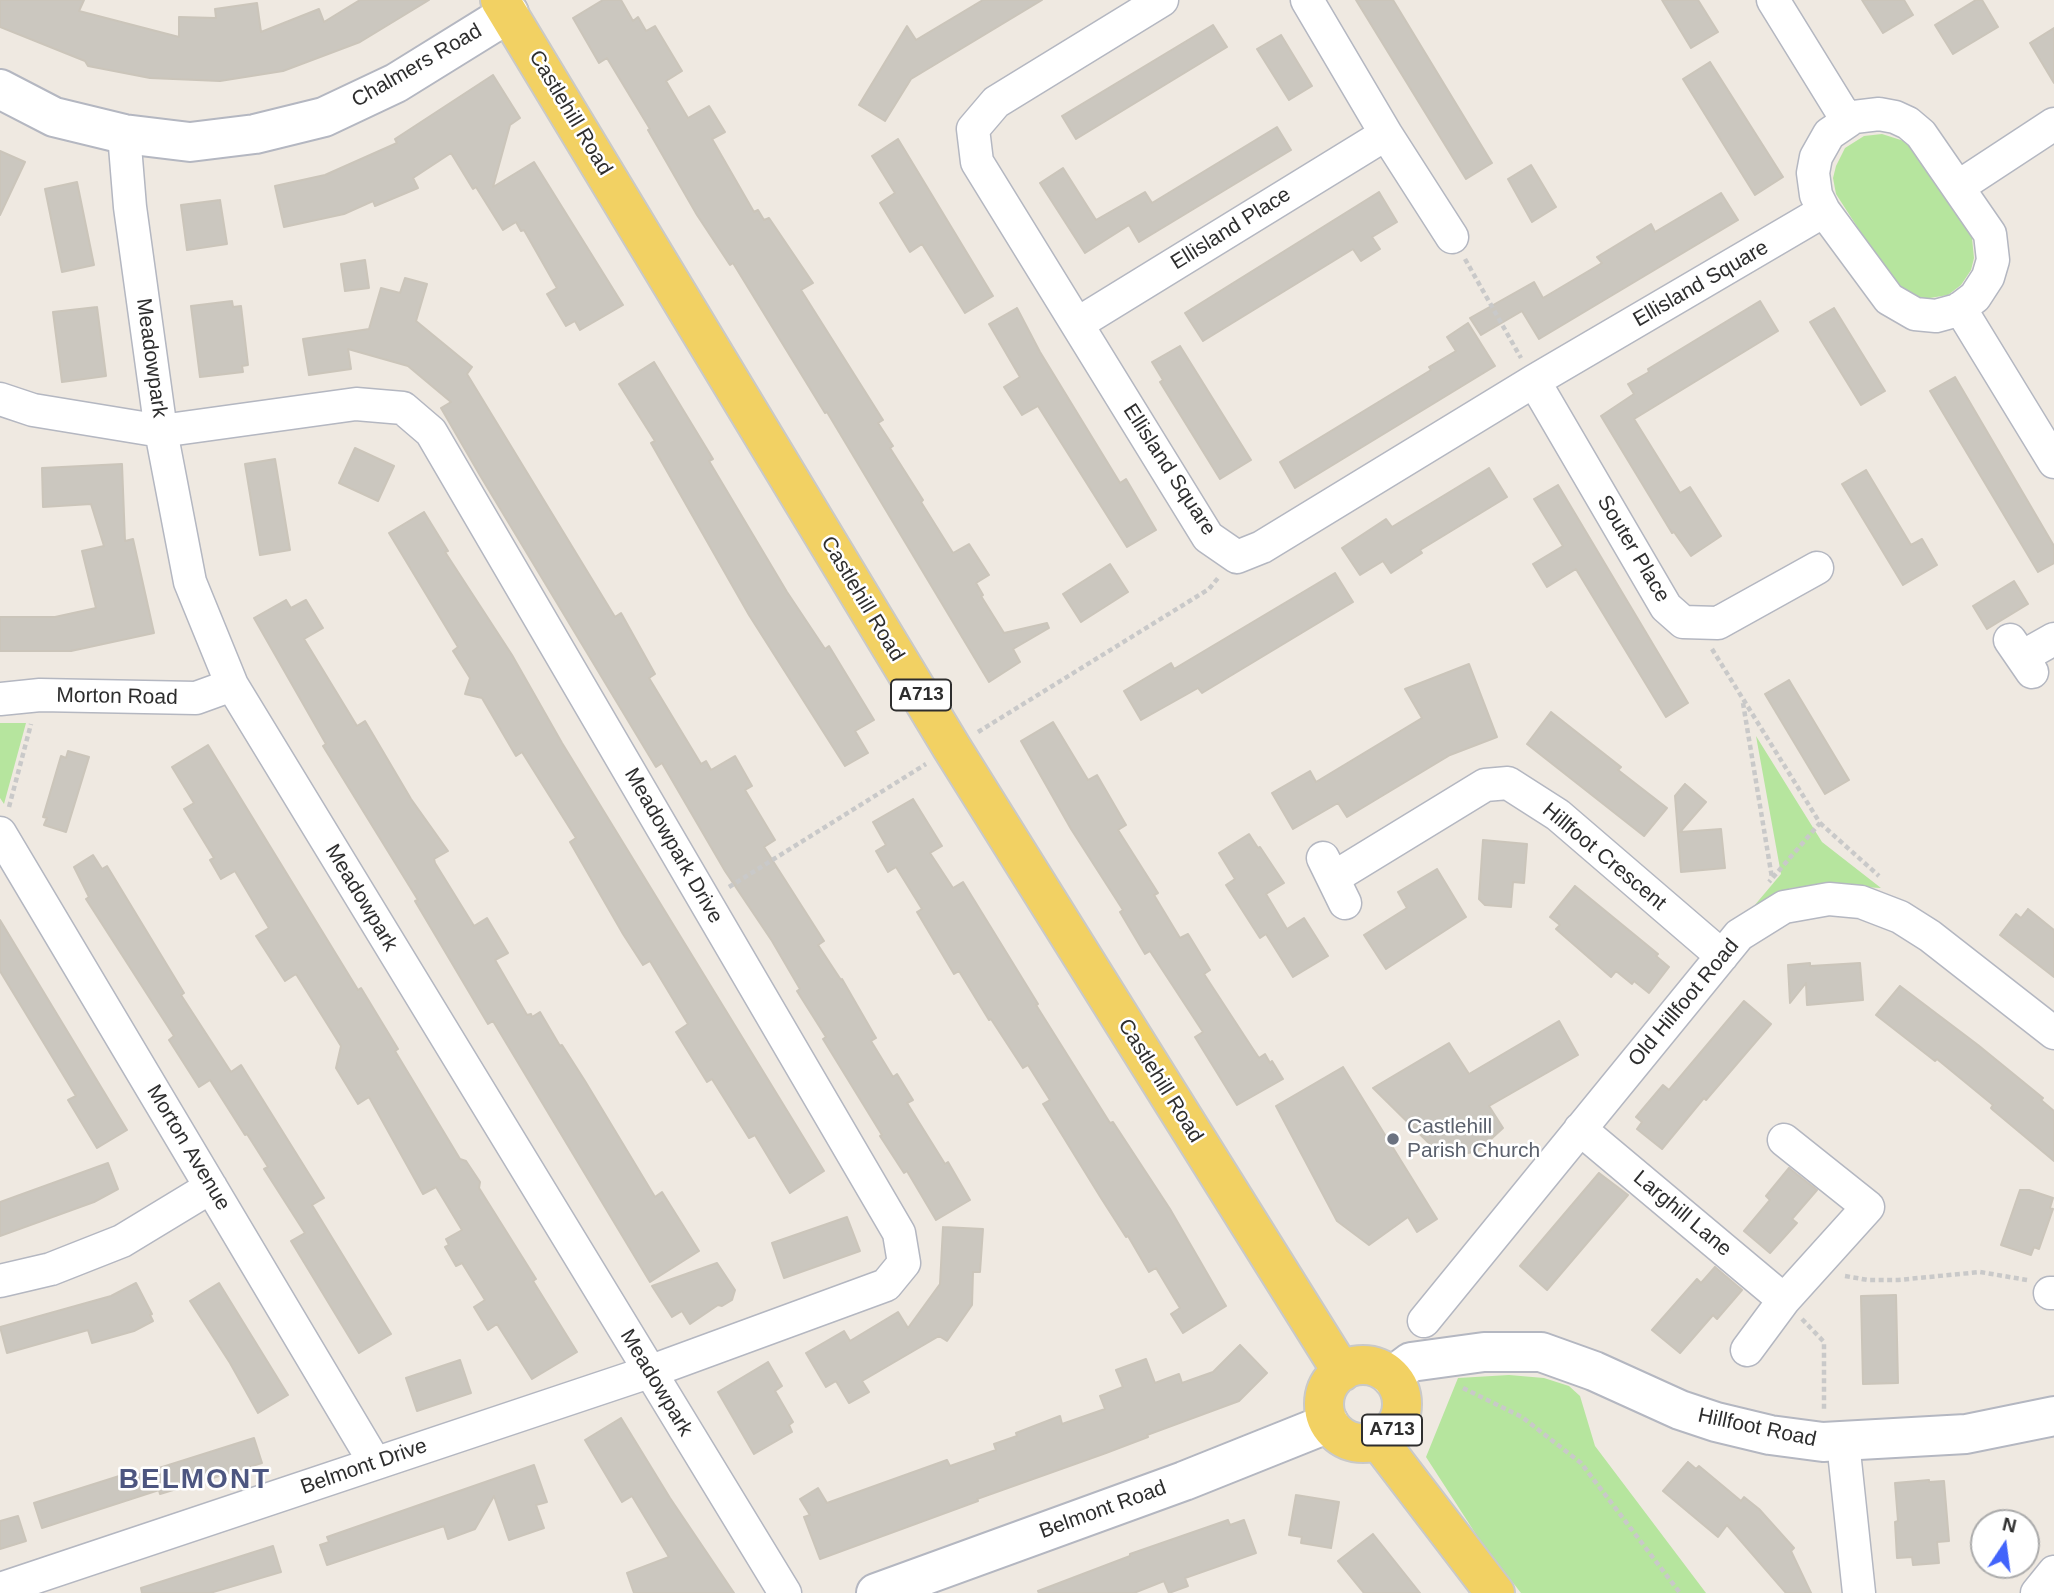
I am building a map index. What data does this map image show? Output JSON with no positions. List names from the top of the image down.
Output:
{
  "streets": {
    "main road": ["Castlehill Road", "A713"],
    "street": [
      "Chalmers Road",
      "Ellisland Place",
      "Ellisland Square",
      "Meadowpark",
      "Souter Place",
      "Morton Road",
      "Meadowpark Drive",
      "Hillfoot Crescent",
      "Old Hillfoot Road",
      "Morton Avenue",
      "Larghill Lane",
      "Hillfoot Road",
      "Belmont Drive",
      "Belmont Road"
    ]
  },
  "crossings": [
    ["Chalmers Road", "Castlehill Road"],
    ["Chalmers Road", "Meadowpark"],
    ["Castlehill Road", "A713"],
    ["Castlehill Road", "Hillfoot Road"],
    ["Castlehill Road", "Belmont Road"],
    ["Ellisland Place", "Ellisland Square"],
    ["Ellisland Square", "Souter Place"],
    ["Meadowpark", "Morton Road"],
    ["Meadowpark", "Meadowpark Drive"],
    ["Meadowpark", "Belmont Drive"],
    ["A713", "Hillfoot Road"],
    ["A713", "Belmont Road"],
    ["Meadowpark Drive", "Belmont Drive"],
    ["Hillfoot Crescent", "Old Hillfoot Road"],
    ["Old Hillfoot Road", "Larghill Lane"],
    ["Morton Avenue", "Belmont Drive"],
    ["Hillfoot Road", "Belmont Road"]
  ],
  "districts": ["BELMONT"],
  "places": ["Castlehill Parish Church"],
  "north": "top"
}
